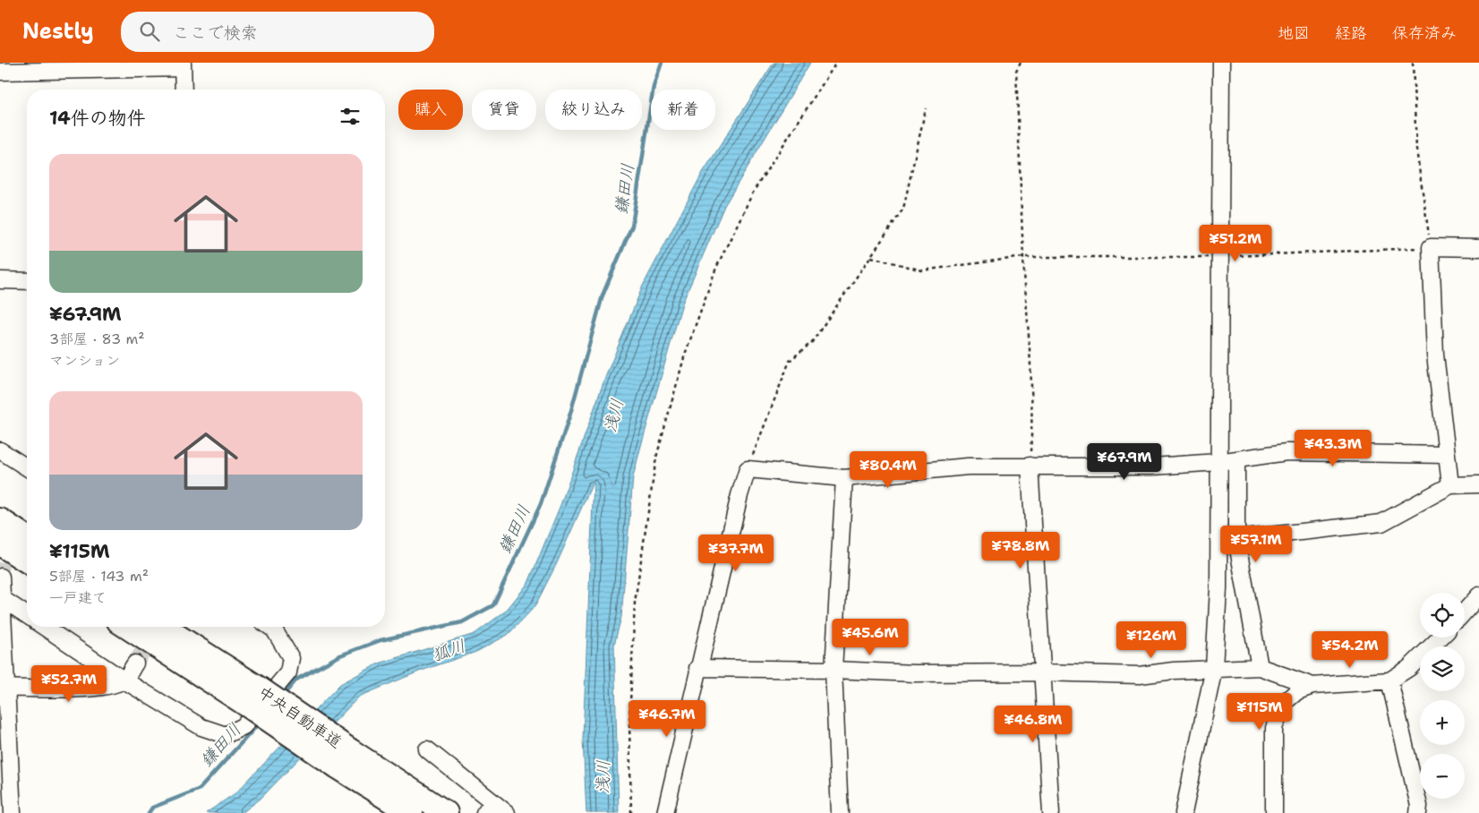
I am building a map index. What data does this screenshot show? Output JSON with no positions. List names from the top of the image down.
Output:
{
  "streets": {
    "highway": ["中央自動車道"]
  },
  "water": ["鎌田川", "浅川", "狐川"],
  "page": {
    "header": "Nestly",
    "search": "ここで検索",
    "nav": ["地図", "経路", "保存済み"],
    "chip": [
      "購入",
      "賃貸",
      "絞り込み",
      "新着"
    ],
    "heading": "14件の物件",
    "list": [
      {
        "name": "¥67.9M",
        "note": "3部屋 · 83 m² · マンション"
      },
      {
        "name": "¥115M",
        "note": "5部屋 · 143 m² · 一戸建て"
      }
    ],
    "price": [
      "¥51.2M",
      "¥43.3M",
      "¥67.9M",
      "¥80.4M",
      "¥57.1M",
      "¥78.8M",
      "¥37.7M",
      "¥45.6M",
      "¥126M",
      "¥54.2M",
      "¥52.7M",
      "¥115M",
      "¥46.7M",
      "¥46.8M"
    ],
    "map_buttons": ["+", "−"]
  }
}
